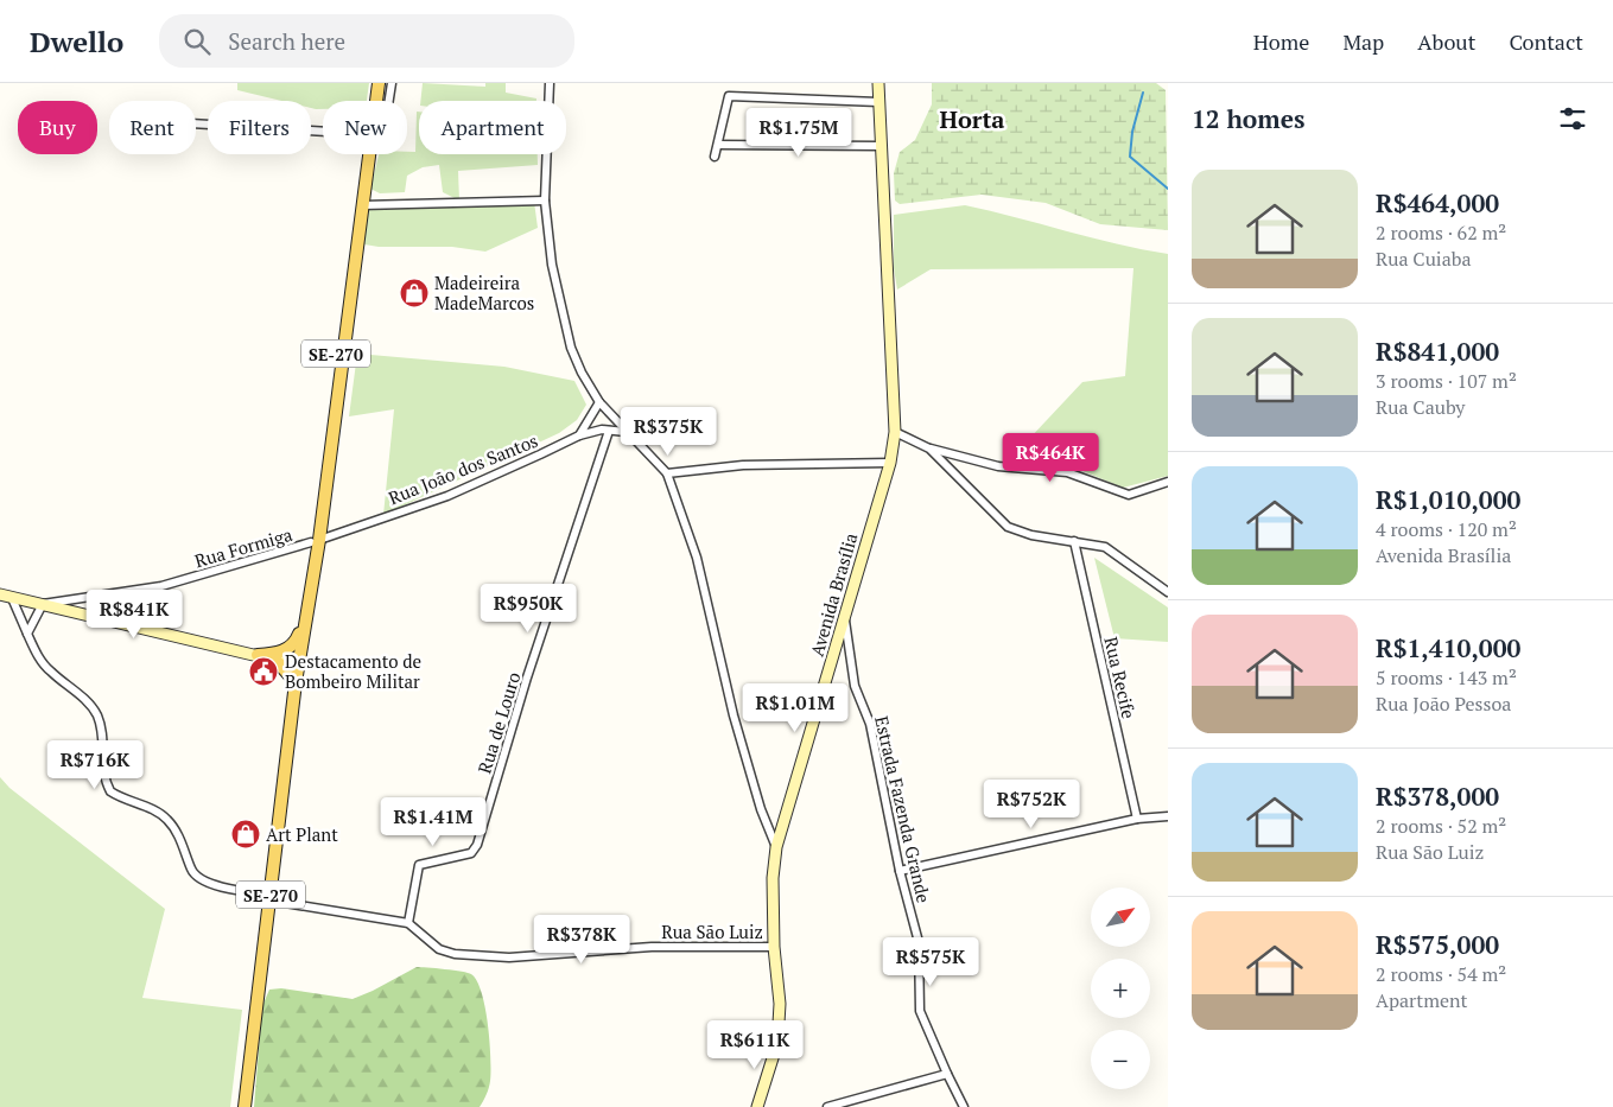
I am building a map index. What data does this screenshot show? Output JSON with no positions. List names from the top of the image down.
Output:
{
  "streets": {
    "main road": ["SE-270", "Avenida Brasília"],
    "street": [
      "Rua João dos Santos",
      "Rua Formiga",
      "Rua Recife",
      "Rua de Louro",
      "Estrada Fazenda Grande",
      "Rua São Luiz"
    ]
  },
  "crossings": [
    ["SE-270", "Rua João dos Santos"],
    ["SE-270", "Rua Formiga"],
    ["Rua João dos Santos", "Rua Formiga"],
    ["Rua João dos Santos", "Rua de Louro"],
    ["Avenida Brasília", "Estrada Fazenda Grande"],
    ["Avenida Brasília", "Rua São Luiz"],
    ["Rua de Louro", "Rua São Luiz"]
  ],
  "districts": ["Horta"],
  "places": {
    "shop": ["Madeireira MadeMarcos", "Art Plant"],
    "public building": ["Destacamento de Bombeiro Militar"]
  },
  "north": "top right",
  "page": {
    "header": "Dwello",
    "search": "Search here",
    "nav": [
      "Home",
      "Map",
      "About",
      "Contact"
    ],
    "heading": "12 homes",
    "chip": [
      "Buy",
      "Rent",
      "Filters",
      "New",
      "Apartment"
    ],
    "price": [
      "R$1.75M",
      "R$375K",
      "R$464K",
      "R$950K",
      "R$841K",
      "R$1.01M",
      "R$716K",
      "R$752K",
      "R$1.41M",
      "R$378K",
      "R$575K",
      "R$611K"
    ],
    "list": [
      {
        "name": "R$464,000",
        "note": "2 rooms · 62 m² · Rua Cuiaba"
      },
      {
        "name": "R$841,000",
        "note": "3 rooms · 107 m² · Rua Cauby"
      },
      {
        "name": "R$1,010,000",
        "note": "4 rooms · 120 m² · Avenida Brasília"
      },
      {
        "name": "R$1,410,000",
        "note": "5 rooms · 143 m² · Rua João Pessoa"
      },
      {
        "name": "R$378,000",
        "note": "2 rooms · 52 m² · Rua São Luiz"
      },
      {
        "name": "R$575,000",
        "note": "2 rooms · 54 m² · Apartment"
      }
    ],
    "map_buttons": ["+", "−"]
  }
}
